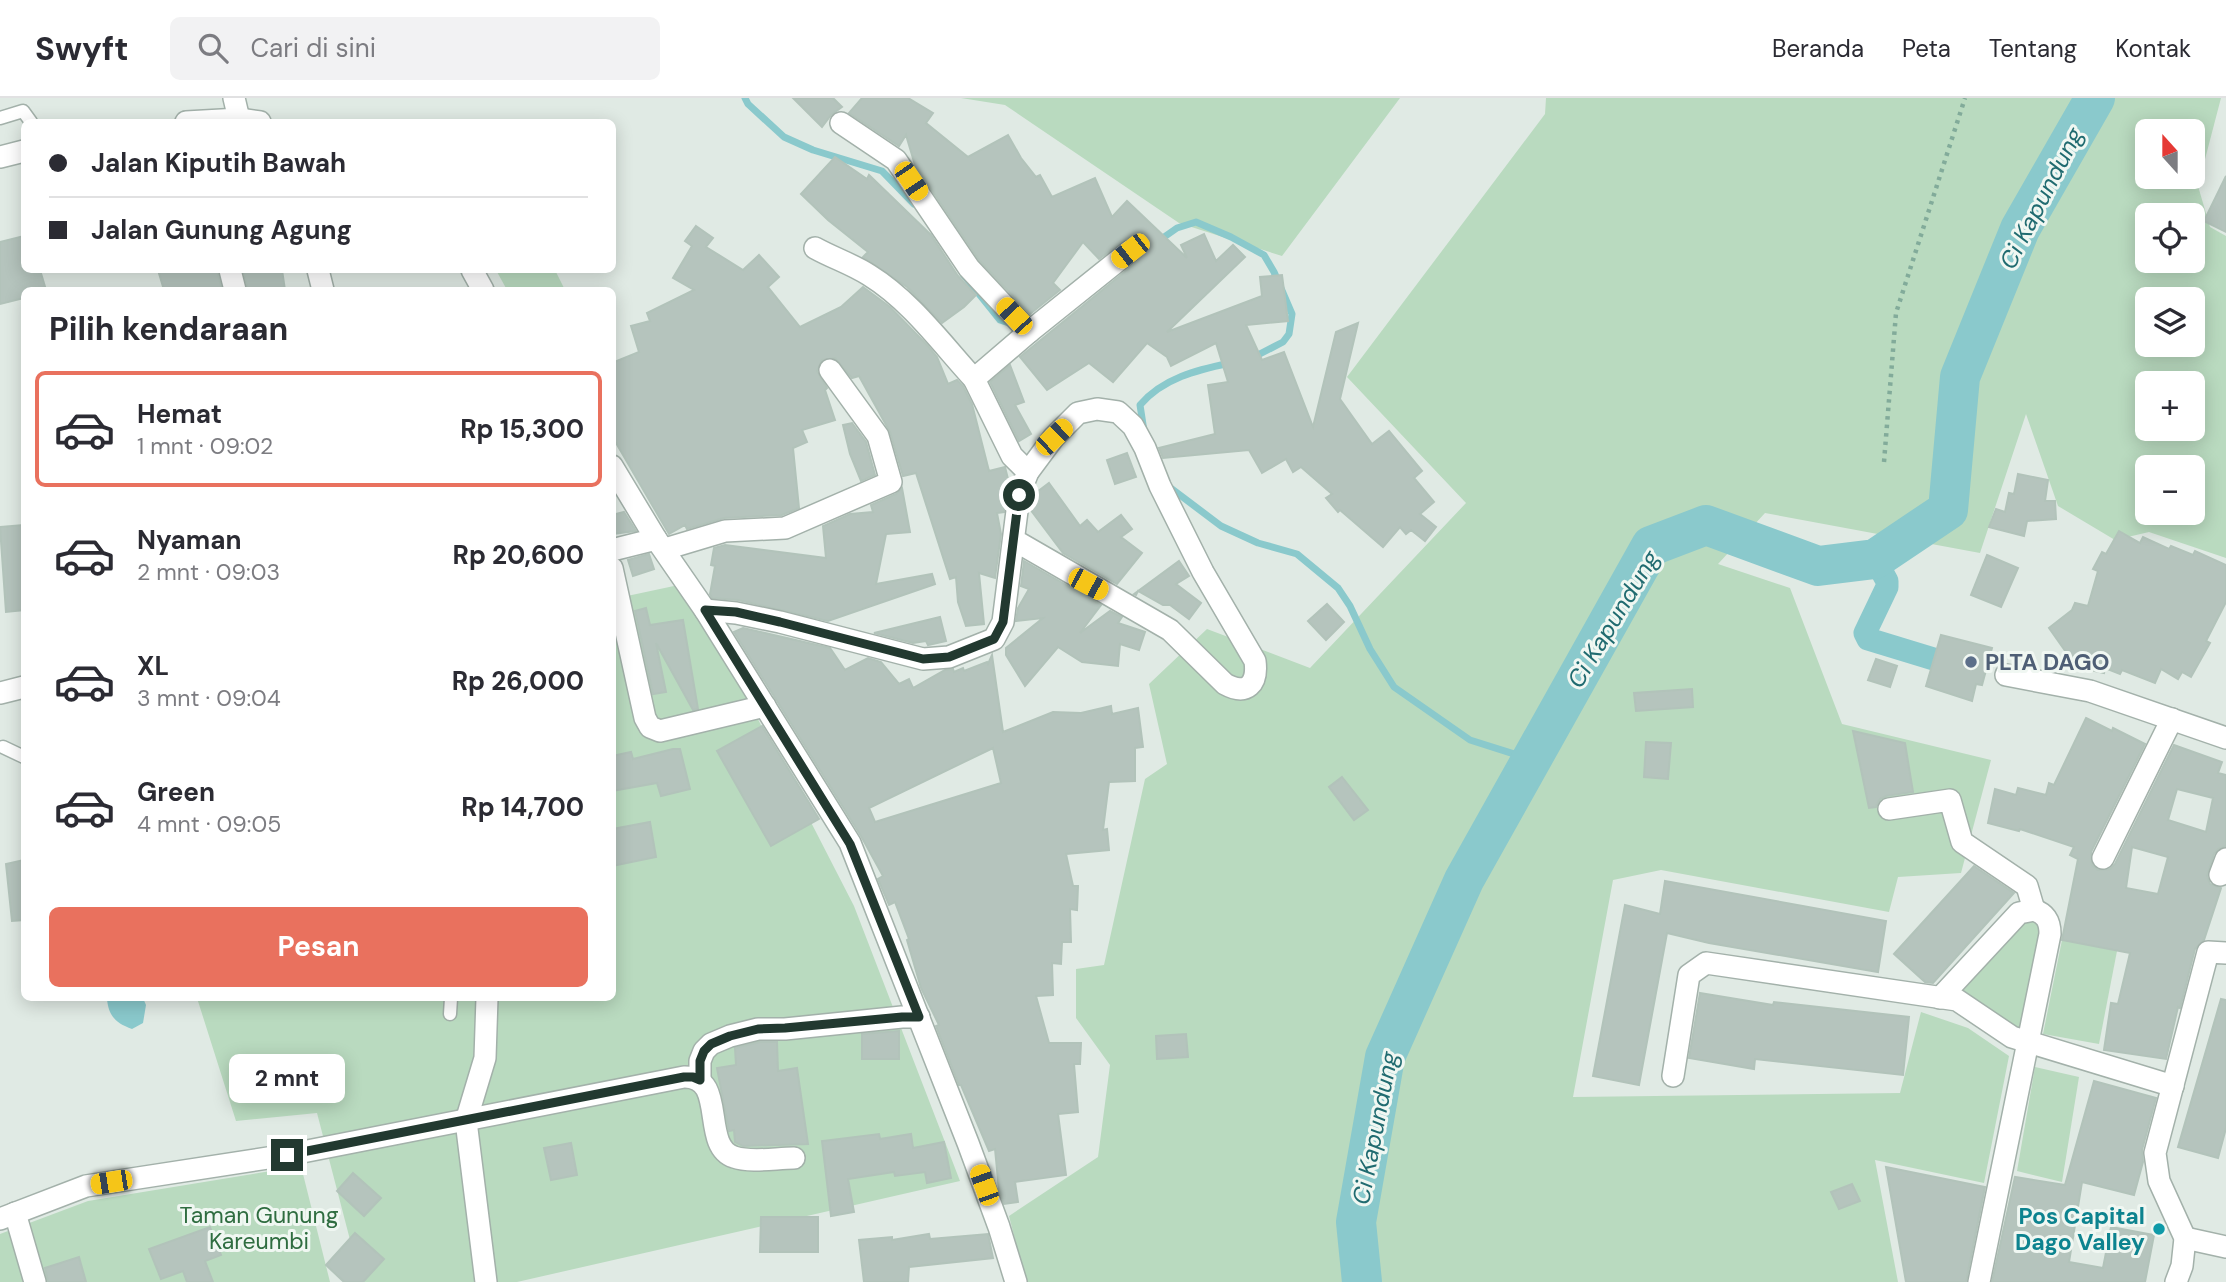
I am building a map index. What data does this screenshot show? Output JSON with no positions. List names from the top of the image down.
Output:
{
  "water": ["Ci Kapundung"],
  "parks": ["Taman Gunung Kareumbi"],
  "places": ["PLTA DAGO", "Pos Capital Dago Valley"],
  "north": "top",
  "page": {
    "header": "Swyft",
    "search": "Cari di sini",
    "nav": [
      "Beranda",
      "Peta",
      "Tentang",
      "Kontak"
    ],
    "map_buttons": ["+", "−"],
    "banner": ["Jalan Kiputih Bawah", "Jalan Gunung Agung"],
    "heading": "Pilih kendaraan",
    "list": [
      {
        "name": "Hemat",
        "note": "1 mnt · 09:02",
        "value": "Rp 15,300"
      },
      {
        "name": "Nyaman",
        "note": "2 mnt · 09:03",
        "value": "Rp 20,600"
      },
      {
        "name": "XL",
        "note": "3 mnt · 09:04",
        "value": "Rp 26,000"
      },
      {
        "name": "Green",
        "note": "4 mnt · 09:05",
        "value": "Rp 14,700"
      }
    ],
    "buttons": "Pesan",
    "bubble": "2 mnt"
  }
}
